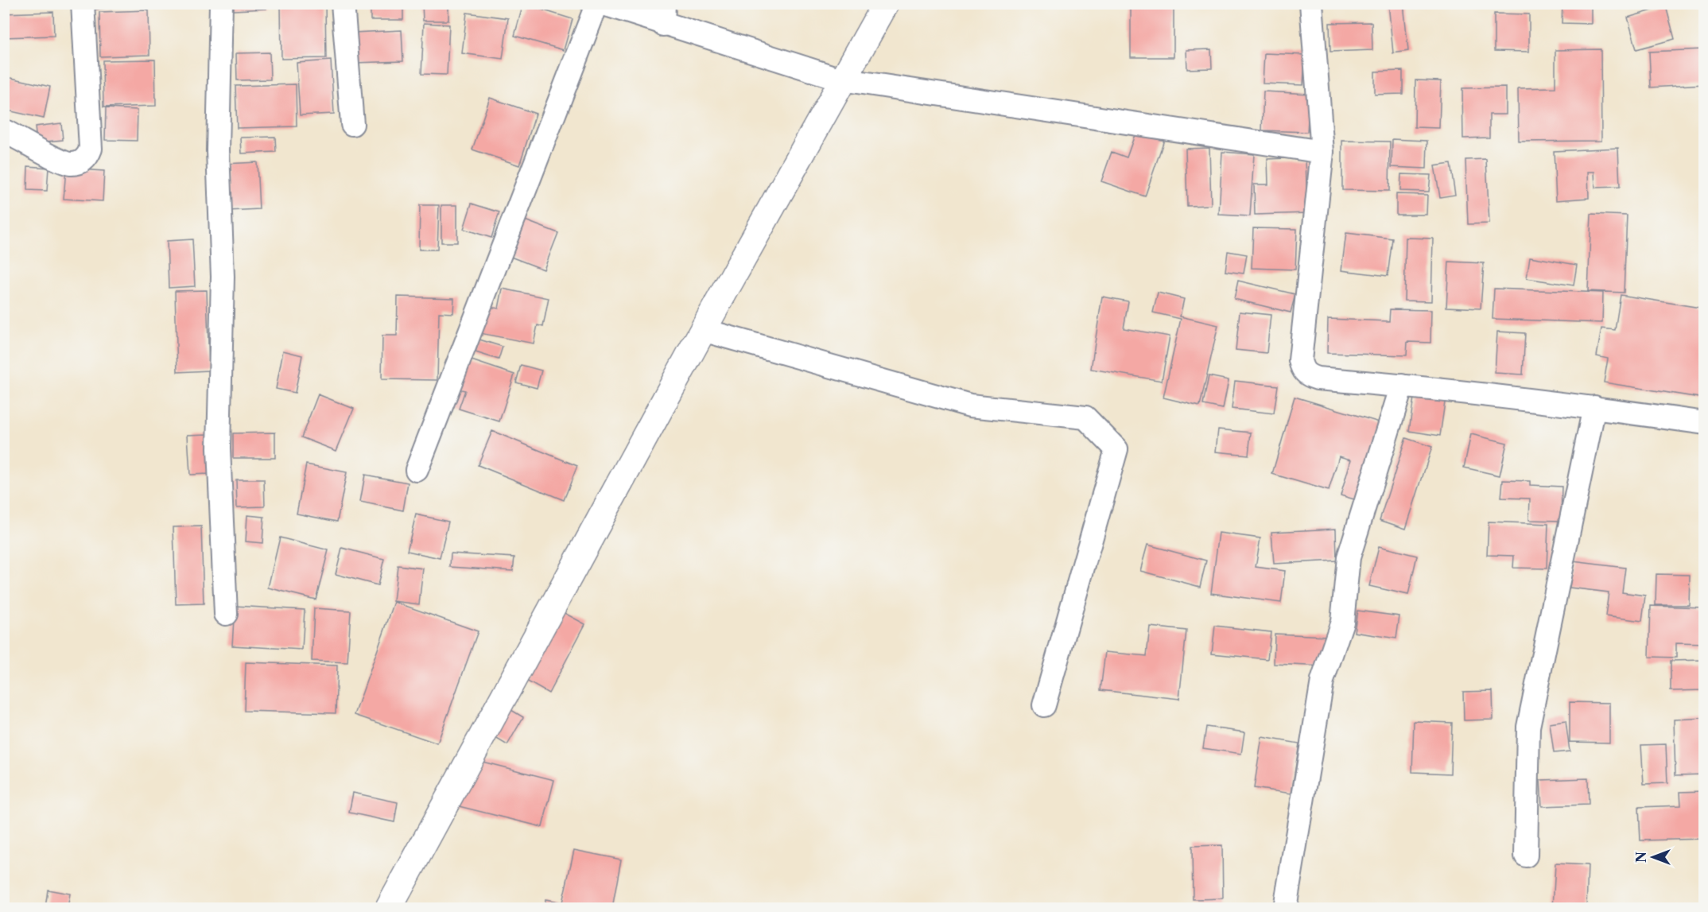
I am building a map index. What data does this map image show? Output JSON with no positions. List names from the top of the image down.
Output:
{
  "north": "left"
}
